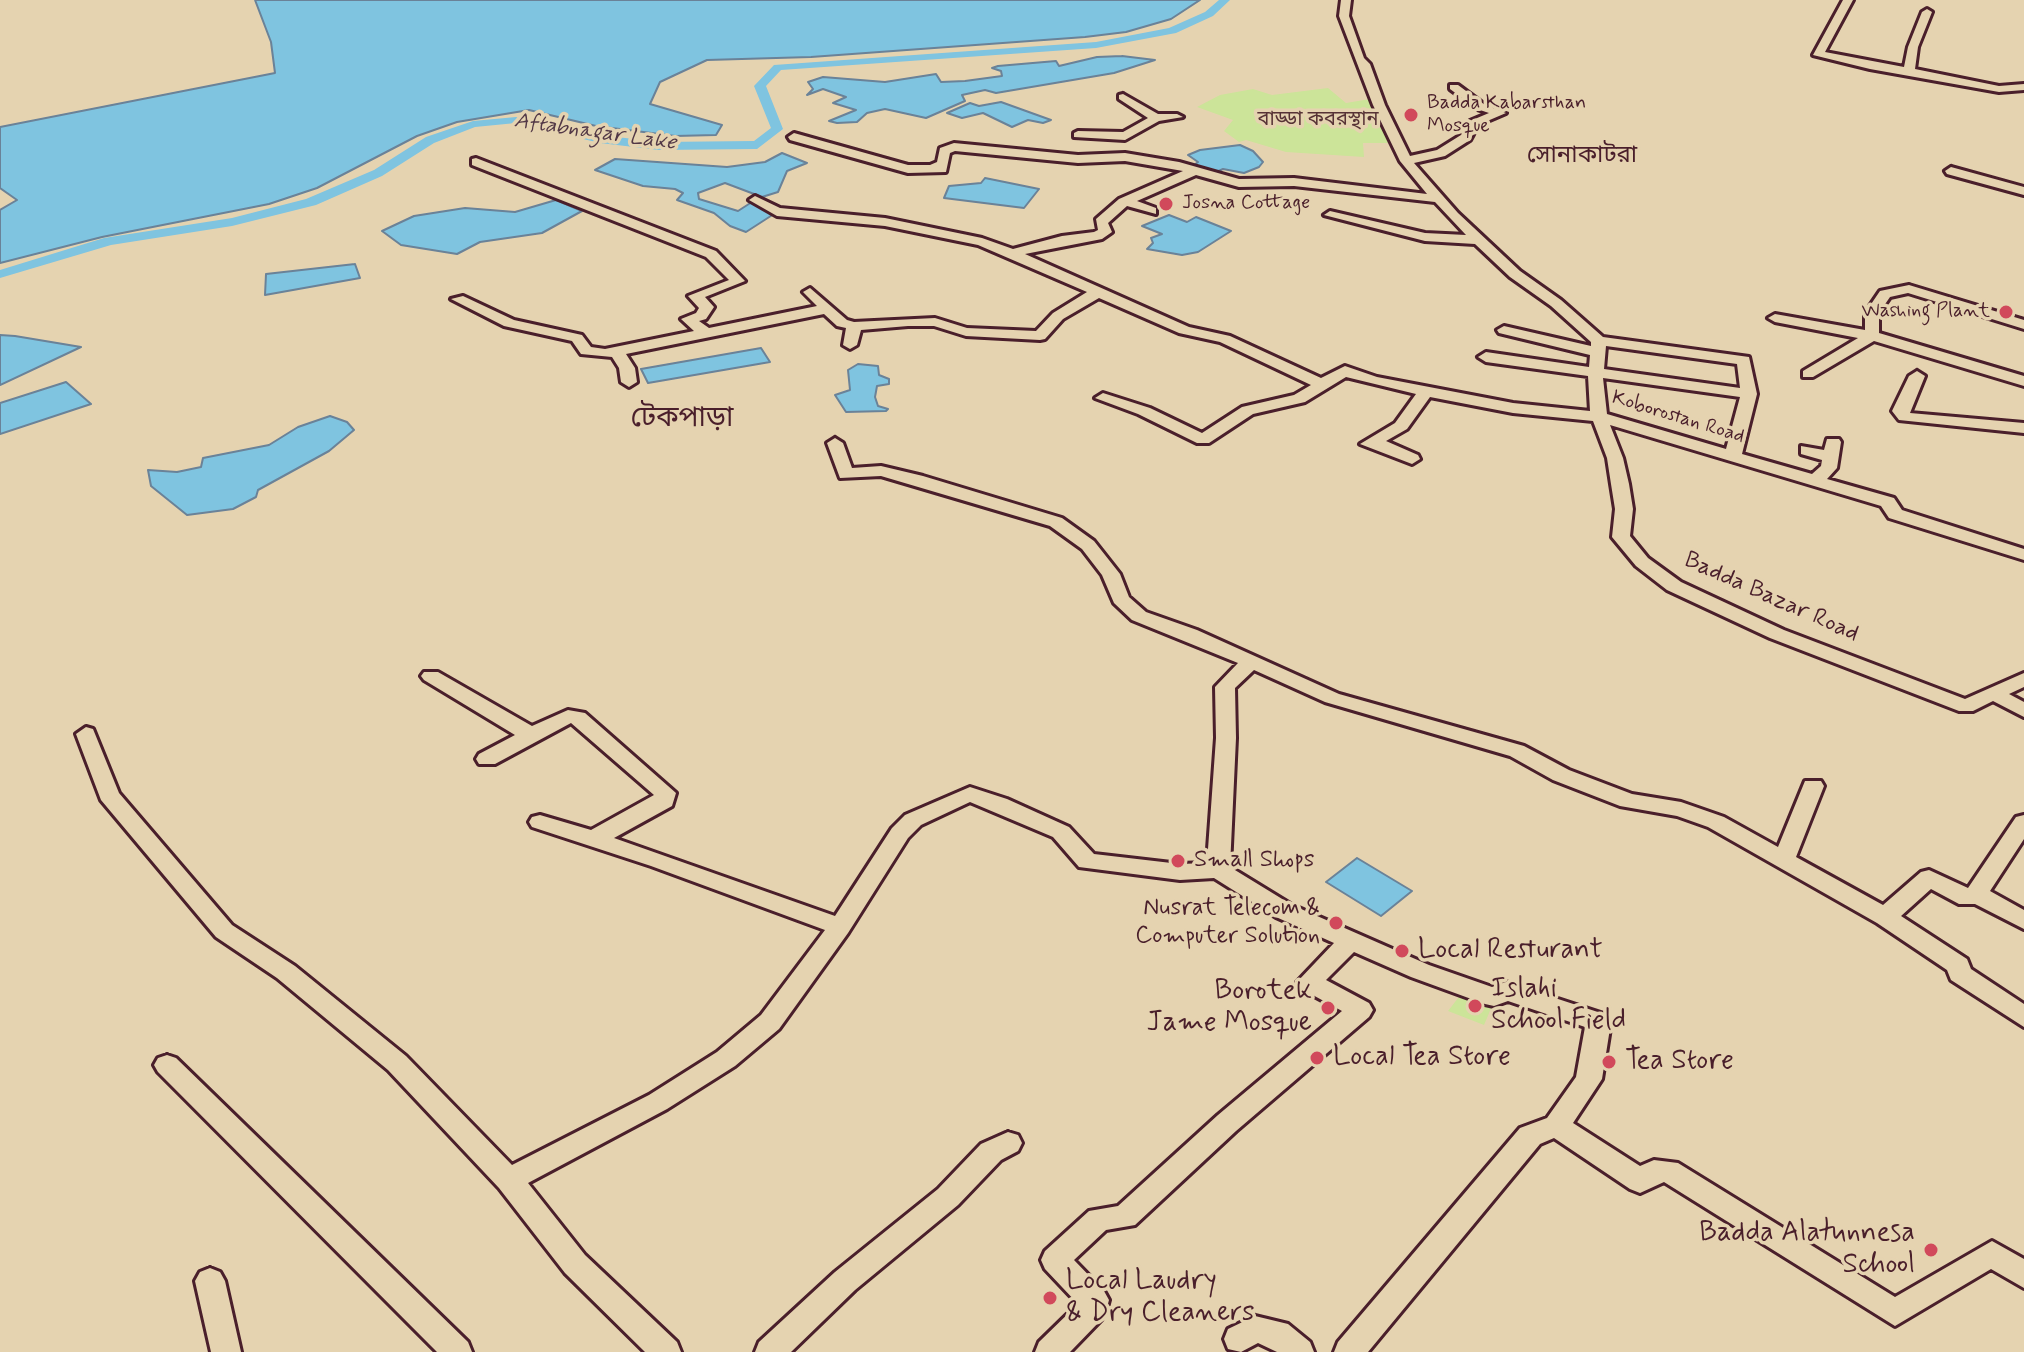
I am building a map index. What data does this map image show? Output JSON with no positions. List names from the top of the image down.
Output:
{
  "streets": {
    "street": ["Koborostan Road", "Badda Bazar Road"]
  },
  "crossings": [
    ["Koborostan Road", "Badda Bazar Road"]
  ],
  "districts": ["সোনাকাটরা", "টেকপাড়া"],
  "water": ["Aftabnagar Lake"],
  "parks": ["বাড্ডা কবরস্থান"],
  "places": [
    "Badda Kabarsthan Mosque",
    "Josna Cottage",
    "Washing Plant",
    "Small Shops",
    "Nusrat Telecom & Computer Solution",
    "Local Resturant",
    "Islahi School Field",
    "Borotek Jame Mosque",
    "Local Tea Store",
    "Tea Store",
    "Badda Alatunnesa School",
    "Local Laudry & Dry Cleaners"
  ]
}
